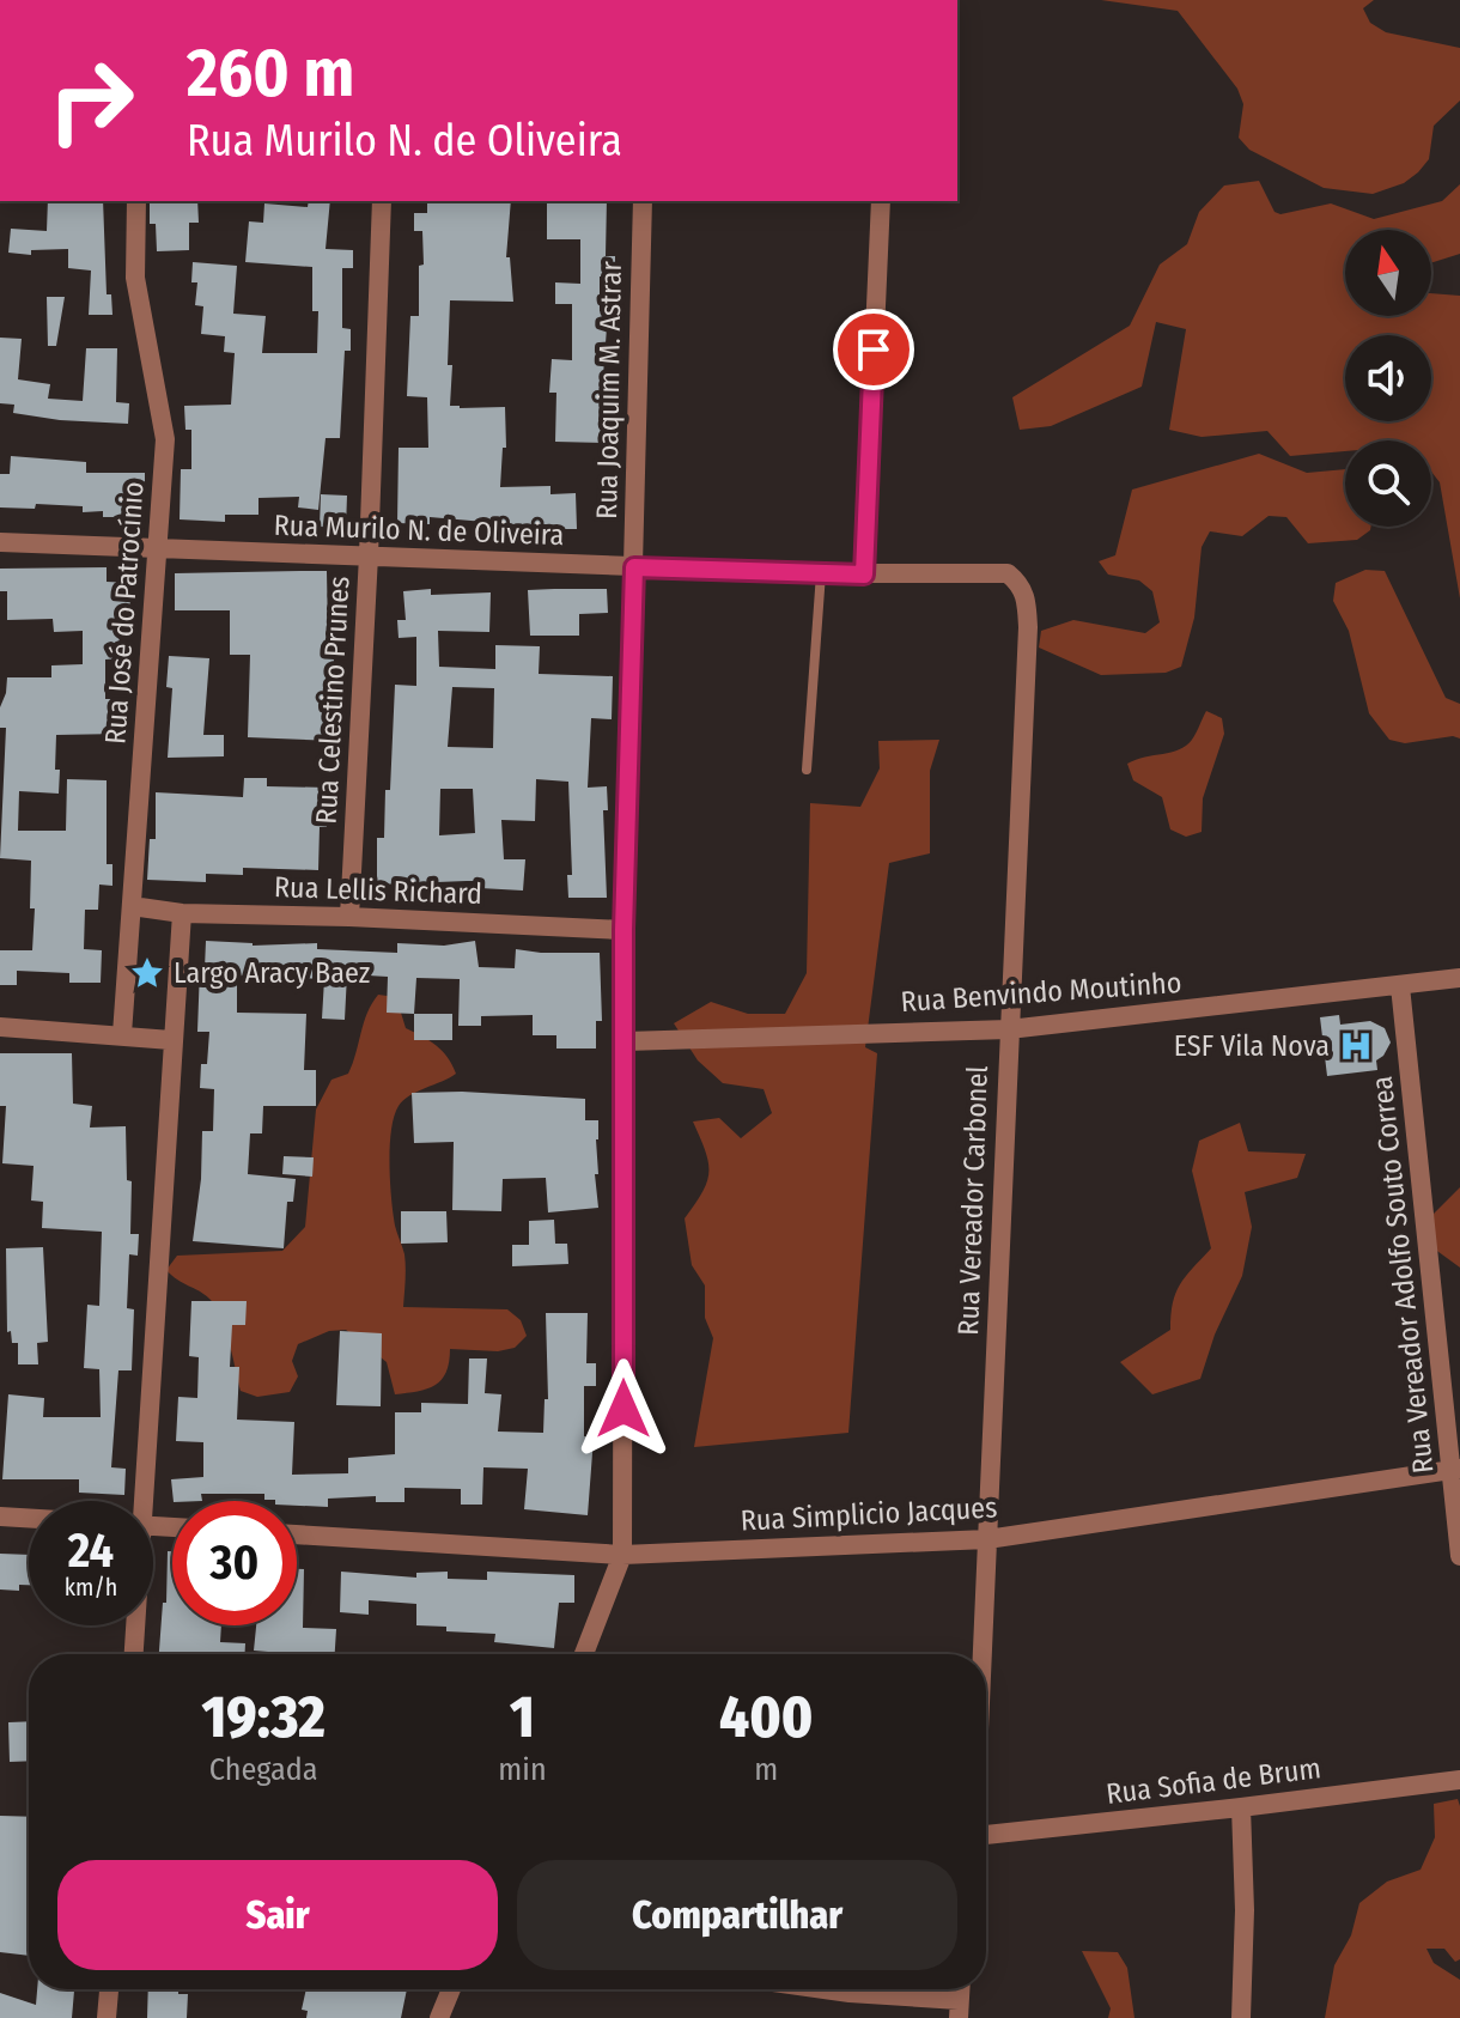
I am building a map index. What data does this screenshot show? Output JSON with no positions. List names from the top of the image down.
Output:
{
  "streets": {
    "street": [
      "Rua Joaquim M. Astrar",
      "Rua Murilo N. de Oliveira",
      "Rua José do Patrocínio",
      "Rua Celestino Prunes",
      "Rua Lellis Richard",
      "Rua Benvindo Moutinho",
      "Rua Vereador Carbonel",
      "Rua Vereador Adolfo Souto Correa",
      "Rua Simplicio Jacques",
      "Rua Sofia de Brum"
    ]
  },
  "crossings": [
    ["Rua Joaquim M. Astrar", "Rua Murilo N. de Oliveira"],
    ["Rua Joaquim M. Astrar", "Rua Lellis Richard"],
    ["Rua Joaquim M. Astrar", "Rua Benvindo Moutinho"],
    ["Rua Joaquim M. Astrar", "Rua Simplicio Jacques"],
    ["Rua Murilo N. de Oliveira", "Rua José do Patrocínio"],
    ["Rua Murilo N. de Oliveira", "Rua Celestino Prunes"],
    ["Rua Murilo N. de Oliveira", "Rua Vereador Carbonel"],
    ["Rua José do Patrocínio", "Rua Lellis Richard"],
    ["Rua Celestino Prunes", "Rua Lellis Richard"],
    ["Rua Benvindo Moutinho", "Rua Vereador Carbonel"],
    ["Rua Benvindo Moutinho", "Rua Vereador Adolfo Souto Correa"],
    ["Rua Vereador Carbonel", "Rua Simplicio Jacques"],
    ["Rua Vereador Adolfo Souto Correa", "Rua Simplicio Jacques"]
  ],
  "places": {
    "place": ["Largo Aracy Baez"],
    "hospital": ["ESF Vila Nova"]
  },
  "north": "top",
  "page": {
    "turn": ["260 m", "Rua Murilo N. de Oliveira"],
    "speed": "24 km/h",
    "limit": "30",
    "eta": [
      "19:32",
      "Chegada",
      "1",
      "min",
      "400",
      "m"
    ],
    "buttons": ["Sair", "Compartilhar"]
  }
}
